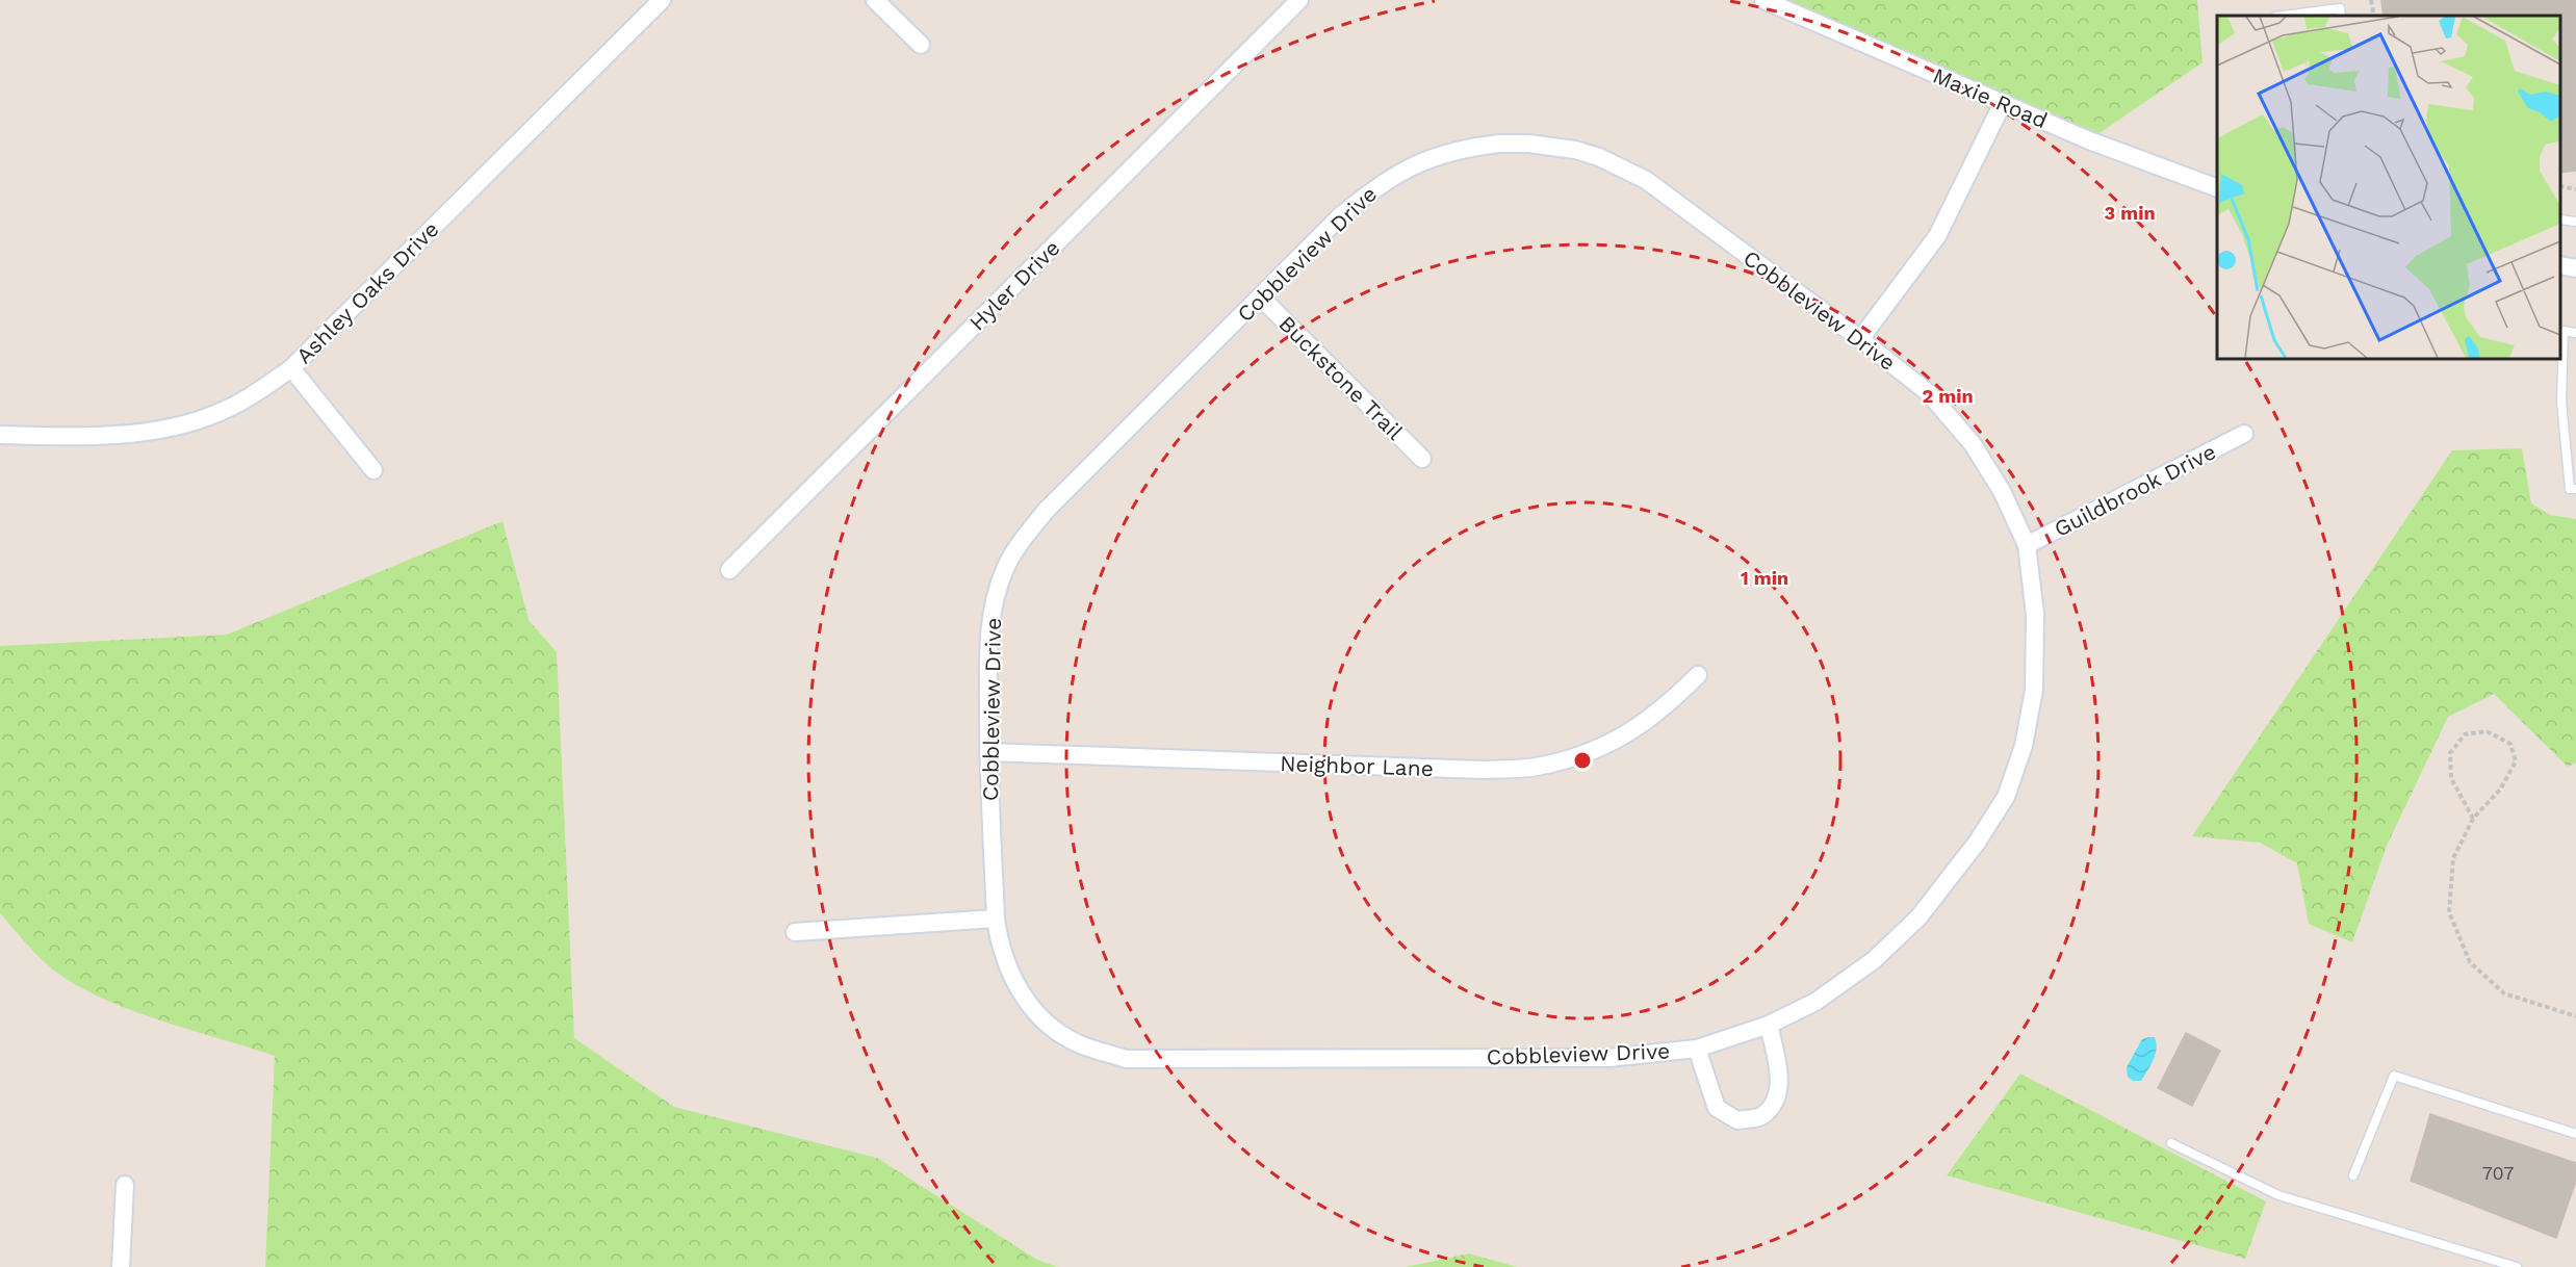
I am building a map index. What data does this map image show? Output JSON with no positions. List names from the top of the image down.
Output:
{
  "streets": {
    "street": [
      "Maxie Road",
      "Cobbleview Drive",
      "Hyler Drive",
      "Ashley Oaks Drive",
      "Buckstone Trail",
      "Guildbrook Drive",
      "Neighbor Lane"
    ]
  },
  "crossings": [
    ["Cobbleview Drive", "Buckstone Trail"],
    ["Cobbleview Drive", "Guildbrook Drive"],
    ["Cobbleview Drive", "Neighbor Lane"]
  ],
  "house_numbers": ["707"],
  "rings": ["3 min", "2 min", "1 min"]
}
